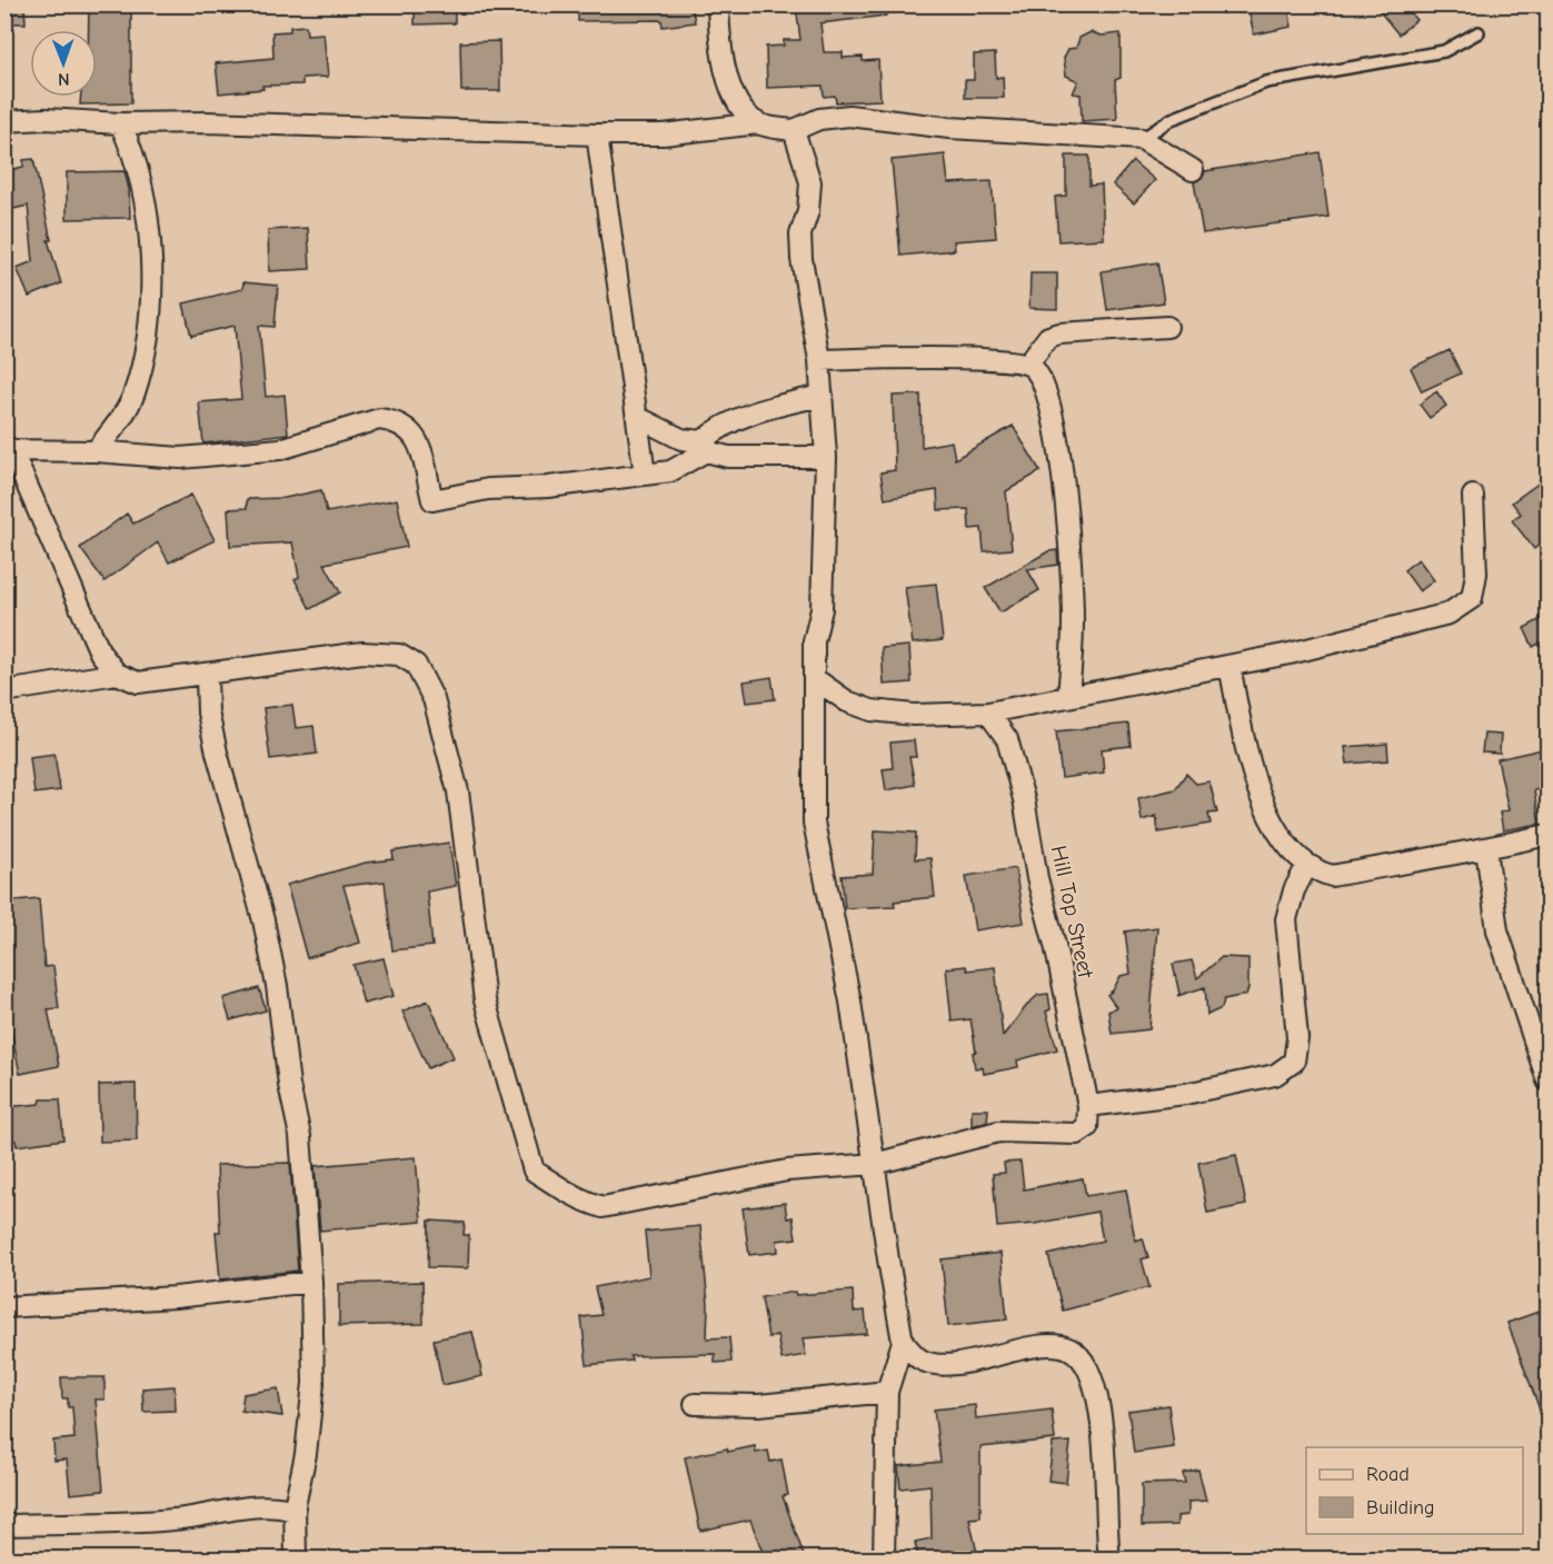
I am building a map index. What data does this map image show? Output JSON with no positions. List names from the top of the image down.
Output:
{
  "streets": {
    "street": ["Hill Top Street"]
  },
  "legend": ["Road", "Building"],
  "north": "bottom"
}
